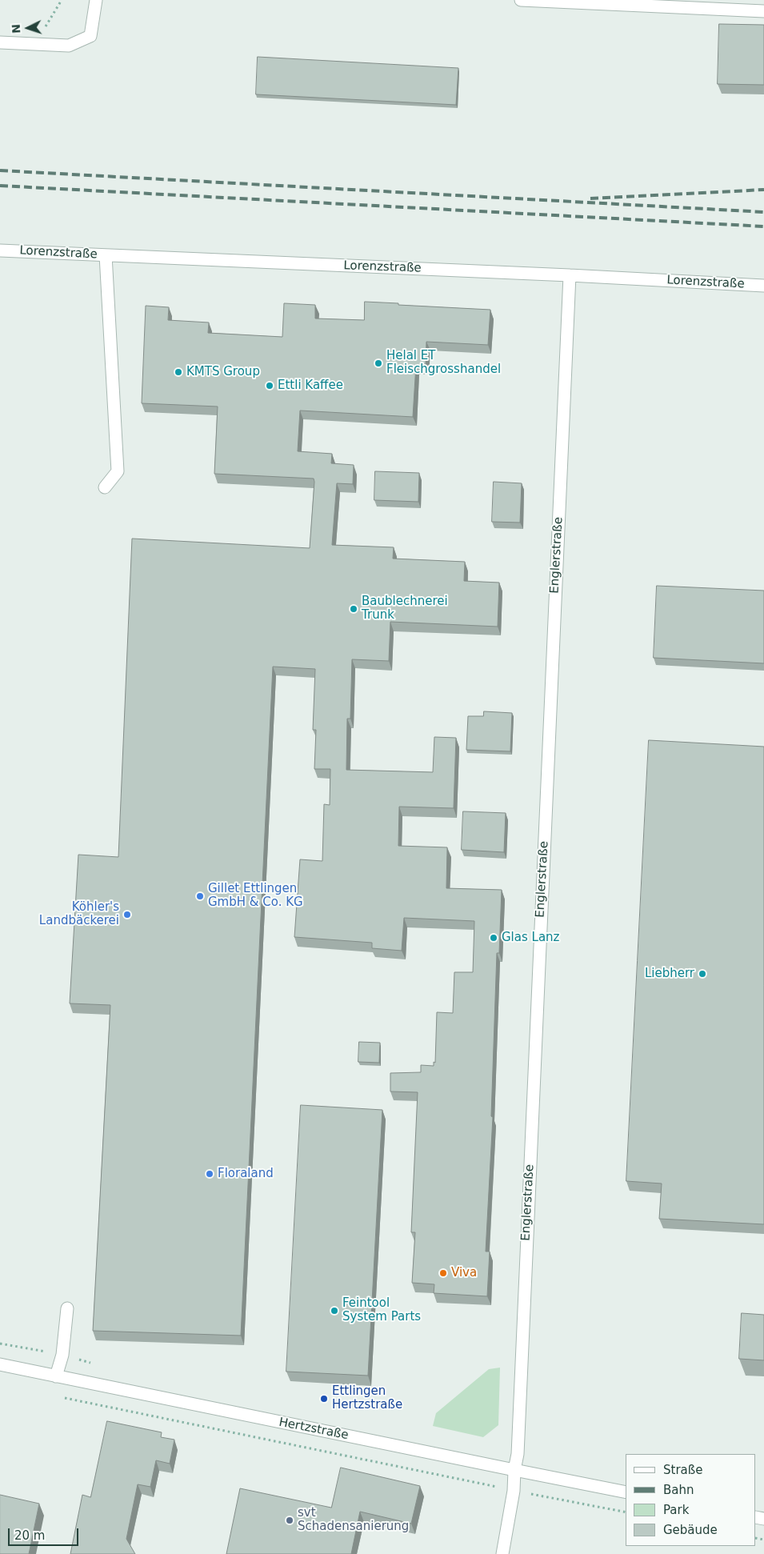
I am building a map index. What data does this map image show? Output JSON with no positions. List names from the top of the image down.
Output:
{
  "streets": {
    "street": ["Lorenzstraße", "Englerstraße", "Hertzstraße"]
  },
  "crossings": [
    ["Lorenzstraße", "Englerstraße"],
    ["Englerstraße", "Hertzstraße"]
  ],
  "places": [
    "Helal ET Fleischgrosshandel",
    "KMTS Group",
    "Ettli Kaffee",
    "Baublechnerei Trunk",
    "Gillet Ettlingen GmbH & Co. KG",
    "Köhler's Landbäckerei",
    "Glas Lanz",
    "Liebherr",
    "Floraland",
    "Viva",
    "Feintool System Parts",
    "Ettlingen Hertzstraße",
    "svt Schadensanierung"
  ],
  "legend": [
    "Straße",
    "Bahn",
    "Park",
    "Gebäude"
  ],
  "scale_bar": "20 m",
  "north": "left"
}
